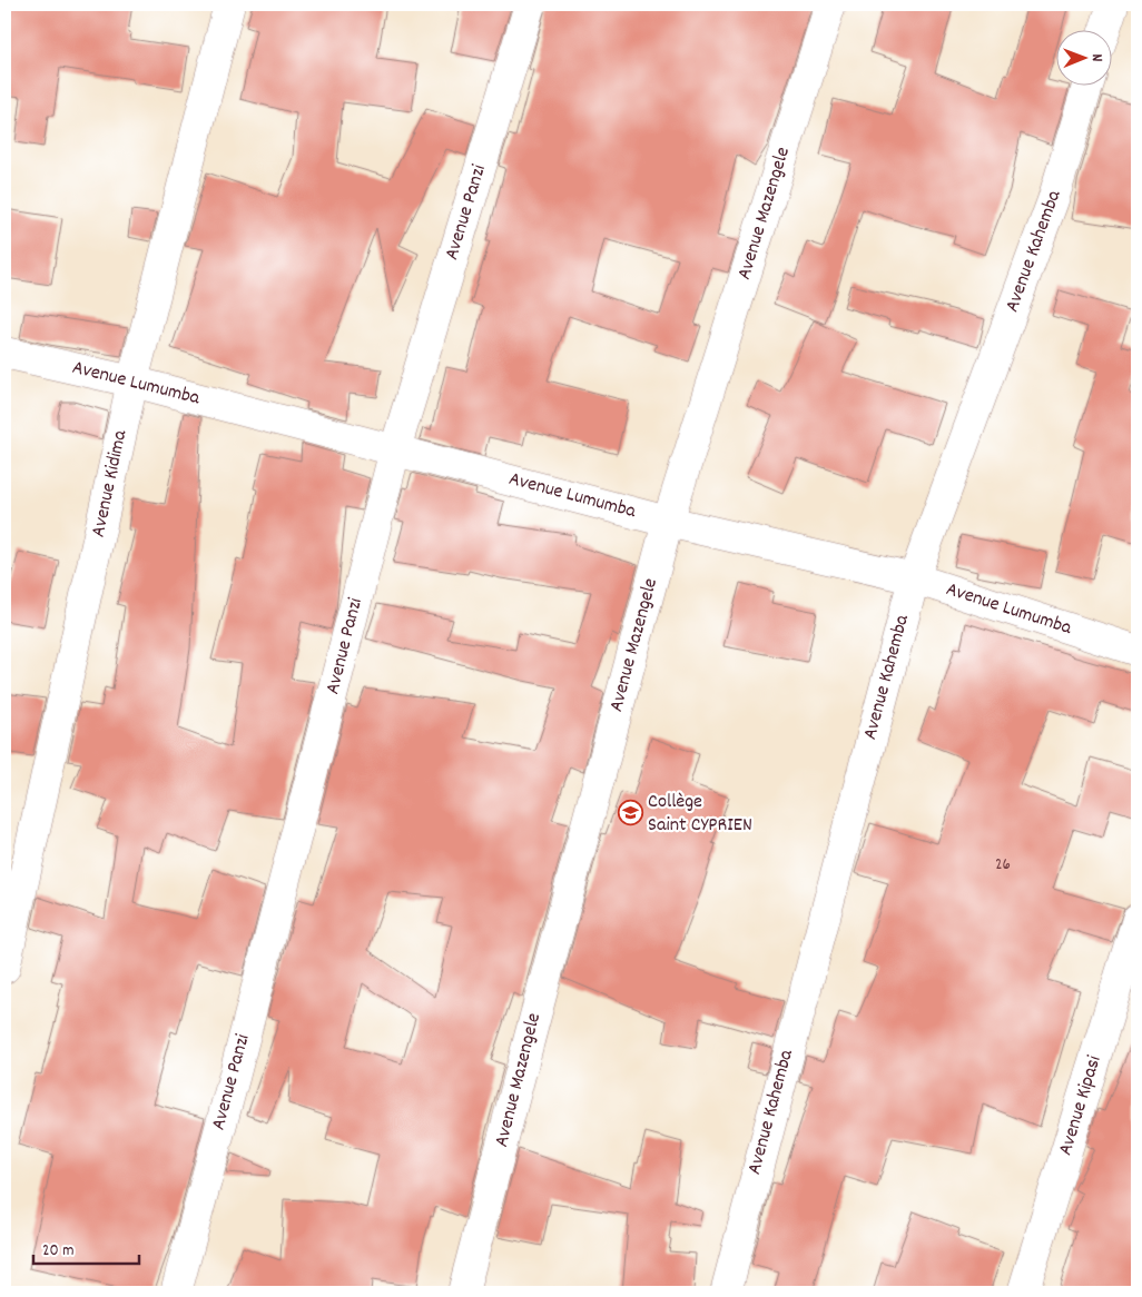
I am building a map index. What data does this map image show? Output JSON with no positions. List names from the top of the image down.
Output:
{
  "streets": {
    "street": [
      "Avenue Panzi",
      "Avenue Mazengele",
      "Avenue Kahemba",
      "Avenue Lumumba",
      "Avenue Kidima",
      "Avenue Kipasi"
    ]
  },
  "crossings": [
    ["Avenue Panzi", "Avenue Lumumba"],
    ["Avenue Mazengele", "Avenue Lumumba"],
    ["Avenue Kahemba", "Avenue Lumumba"],
    ["Avenue Lumumba", "Avenue Kidima"]
  ],
  "places": {
    "school or university": ["Collège Saint CYPRIEN"]
  },
  "house_numbers": ["26"],
  "scale_bar": "20 m",
  "north": "right"
}
